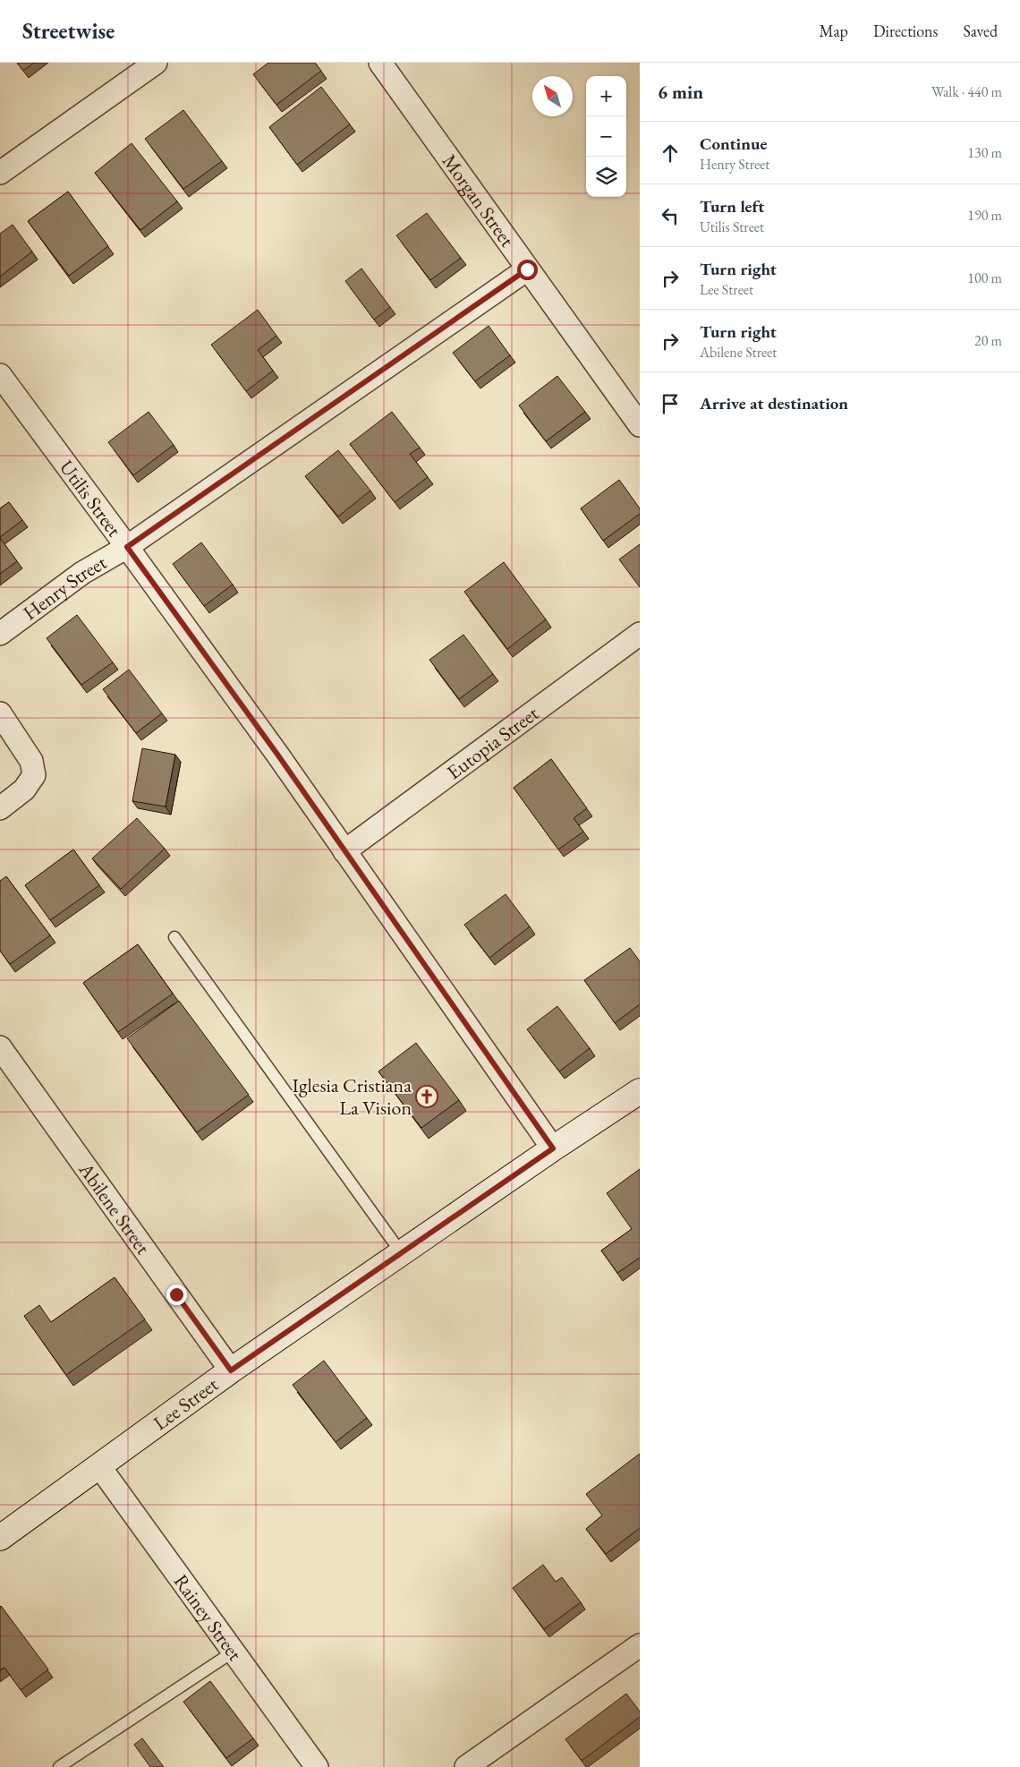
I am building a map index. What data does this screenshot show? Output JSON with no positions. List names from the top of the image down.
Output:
{
  "streets": {
    "main road": ["Lee Street"],
    "street": [
      "Morgan Street",
      "Utilis Street",
      "Henry Street",
      "Eutopia Street",
      "Abilene Street",
      "Rainey Street"
    ]
  },
  "crossings": [
    ["Morgan Street", "Henry Street"],
    ["Utilis Street", "Henry Street"],
    ["Utilis Street", "Eutopia Street"],
    ["Utilis Street", "Lee Street"],
    ["Abilene Street", "Lee Street"],
    ["Lee Street", "Rainey Street"]
  ],
  "places": {
    "church": ["Iglesia Cristiana La Vision"]
  },
  "north": "top left",
  "page": {
    "header": "Streetwise",
    "nav": ["Map", "Directions", "Saved"],
    "heading": ["6 min", "Walk · 440 m"],
    "map_buttons": ["+", "−"],
    "list": [
      ["Continue", "Henry Street", "130 m"],
      ["Turn left", "Utilis Street", "190 m"],
      ["Turn right", "Lee Street", "100 m"],
      ["Turn right", "Abilene Street", "20 m"],
      "Arrive at destination"
    ]
  }
}
